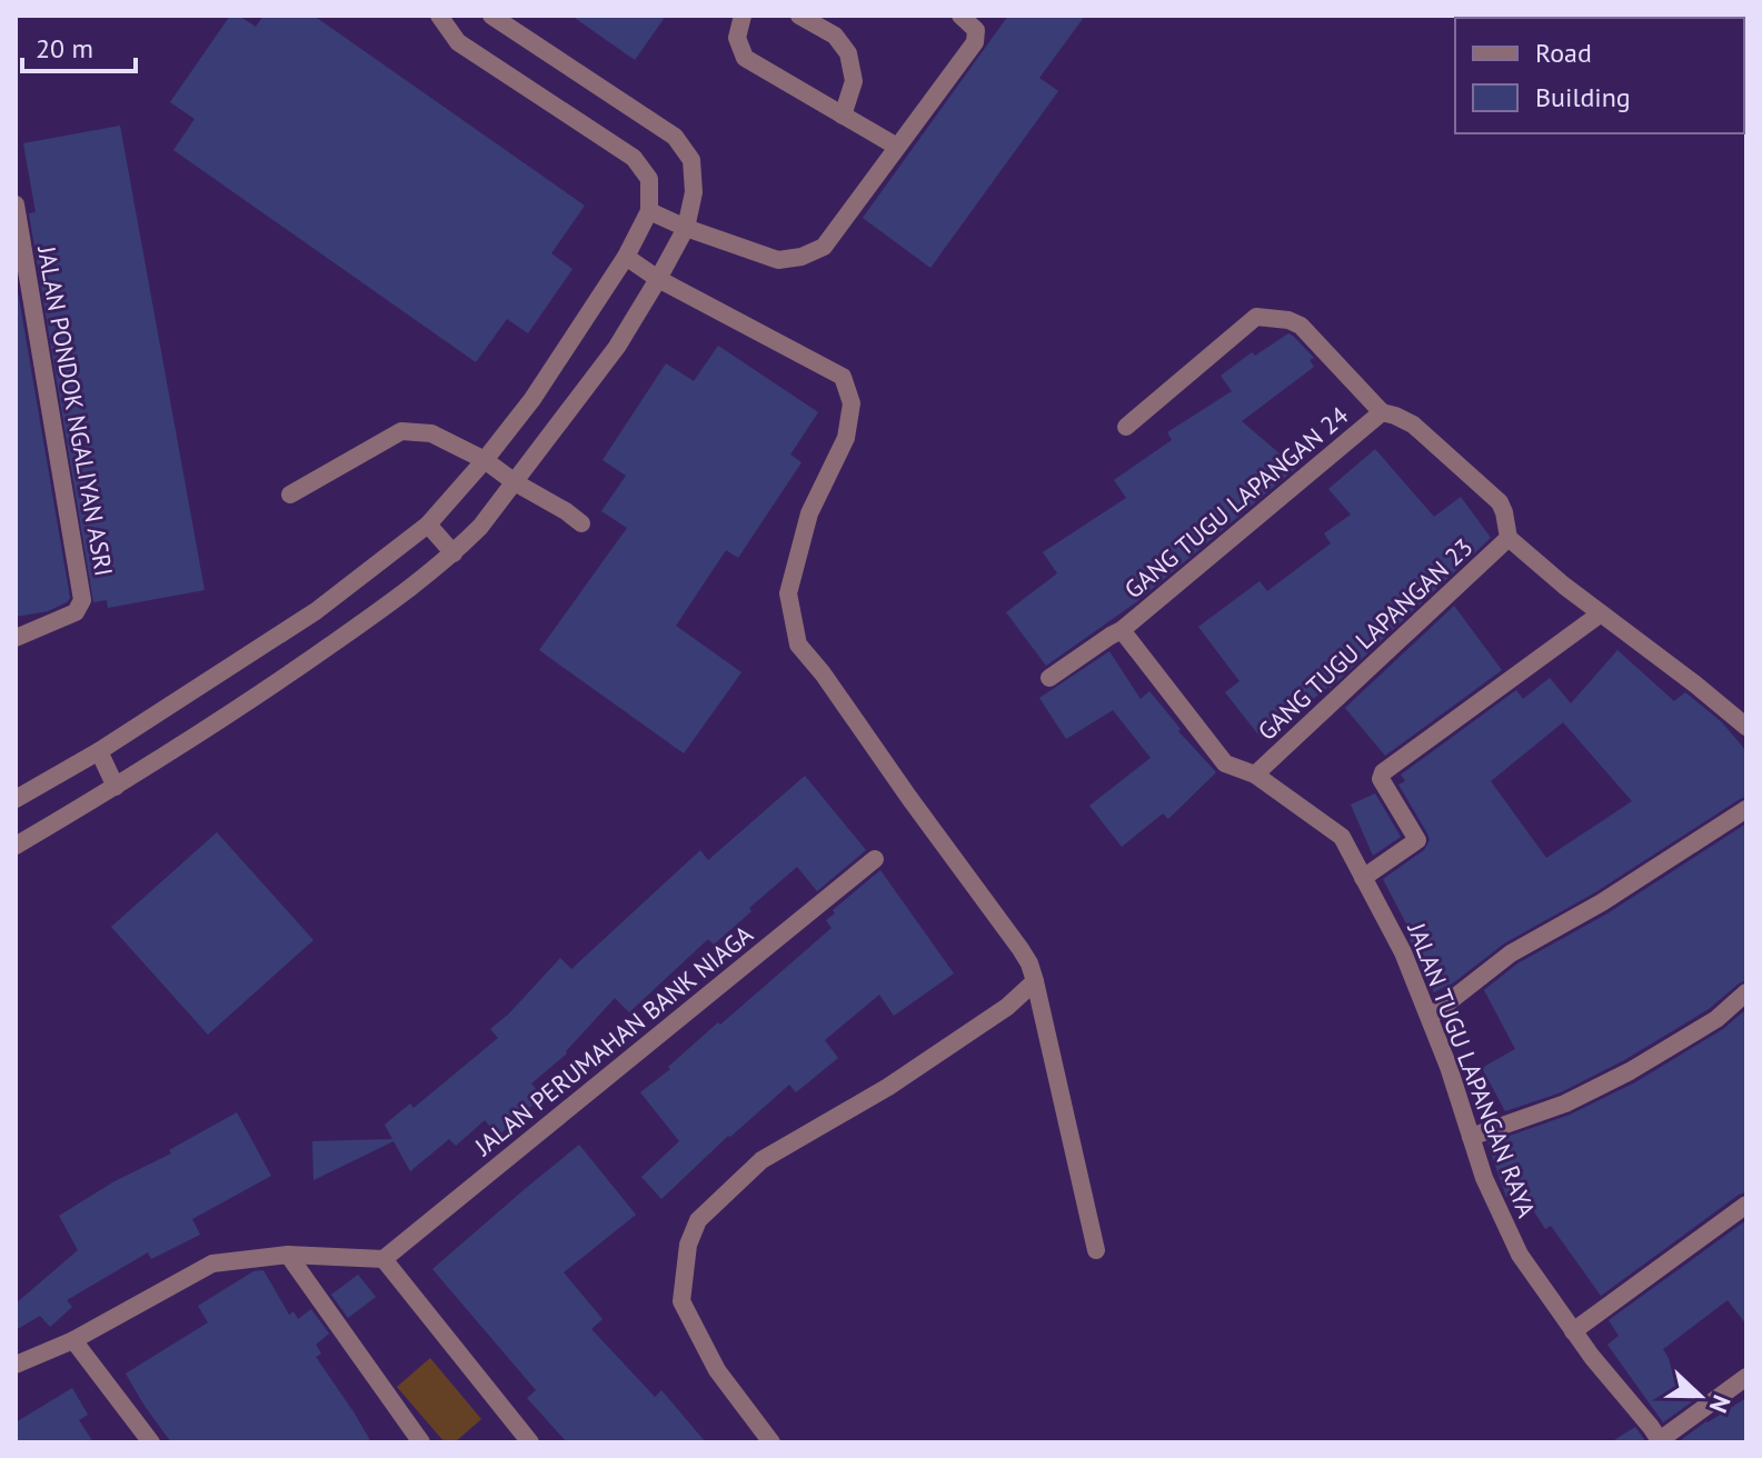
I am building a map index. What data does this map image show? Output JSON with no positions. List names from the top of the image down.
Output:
{
  "streets": {
    "street": [
      "JALAN PONDOK NGALIYAN ASRI",
      "GANG TUGU LAPANGAN 24",
      "GANG TUGU LAPANGAN 23",
      "JALAN PERUMAHAN BANK NIAGA",
      "JALAN TUGU LAPANGAN RAYA"
    ]
  },
  "crossings": [
    ["GANG TUGU LAPANGAN 24", "GANG TUGU LAPANGAN 23"],
    ["GANG TUGU LAPANGAN 24", "JALAN TUGU LAPANGAN RAYA"],
    ["GANG TUGU LAPANGAN 23", "JALAN TUGU LAPANGAN RAYA"]
  ],
  "legend": ["Road", "Building"],
  "scale_bar": "20 m",
  "north": "right"
}
